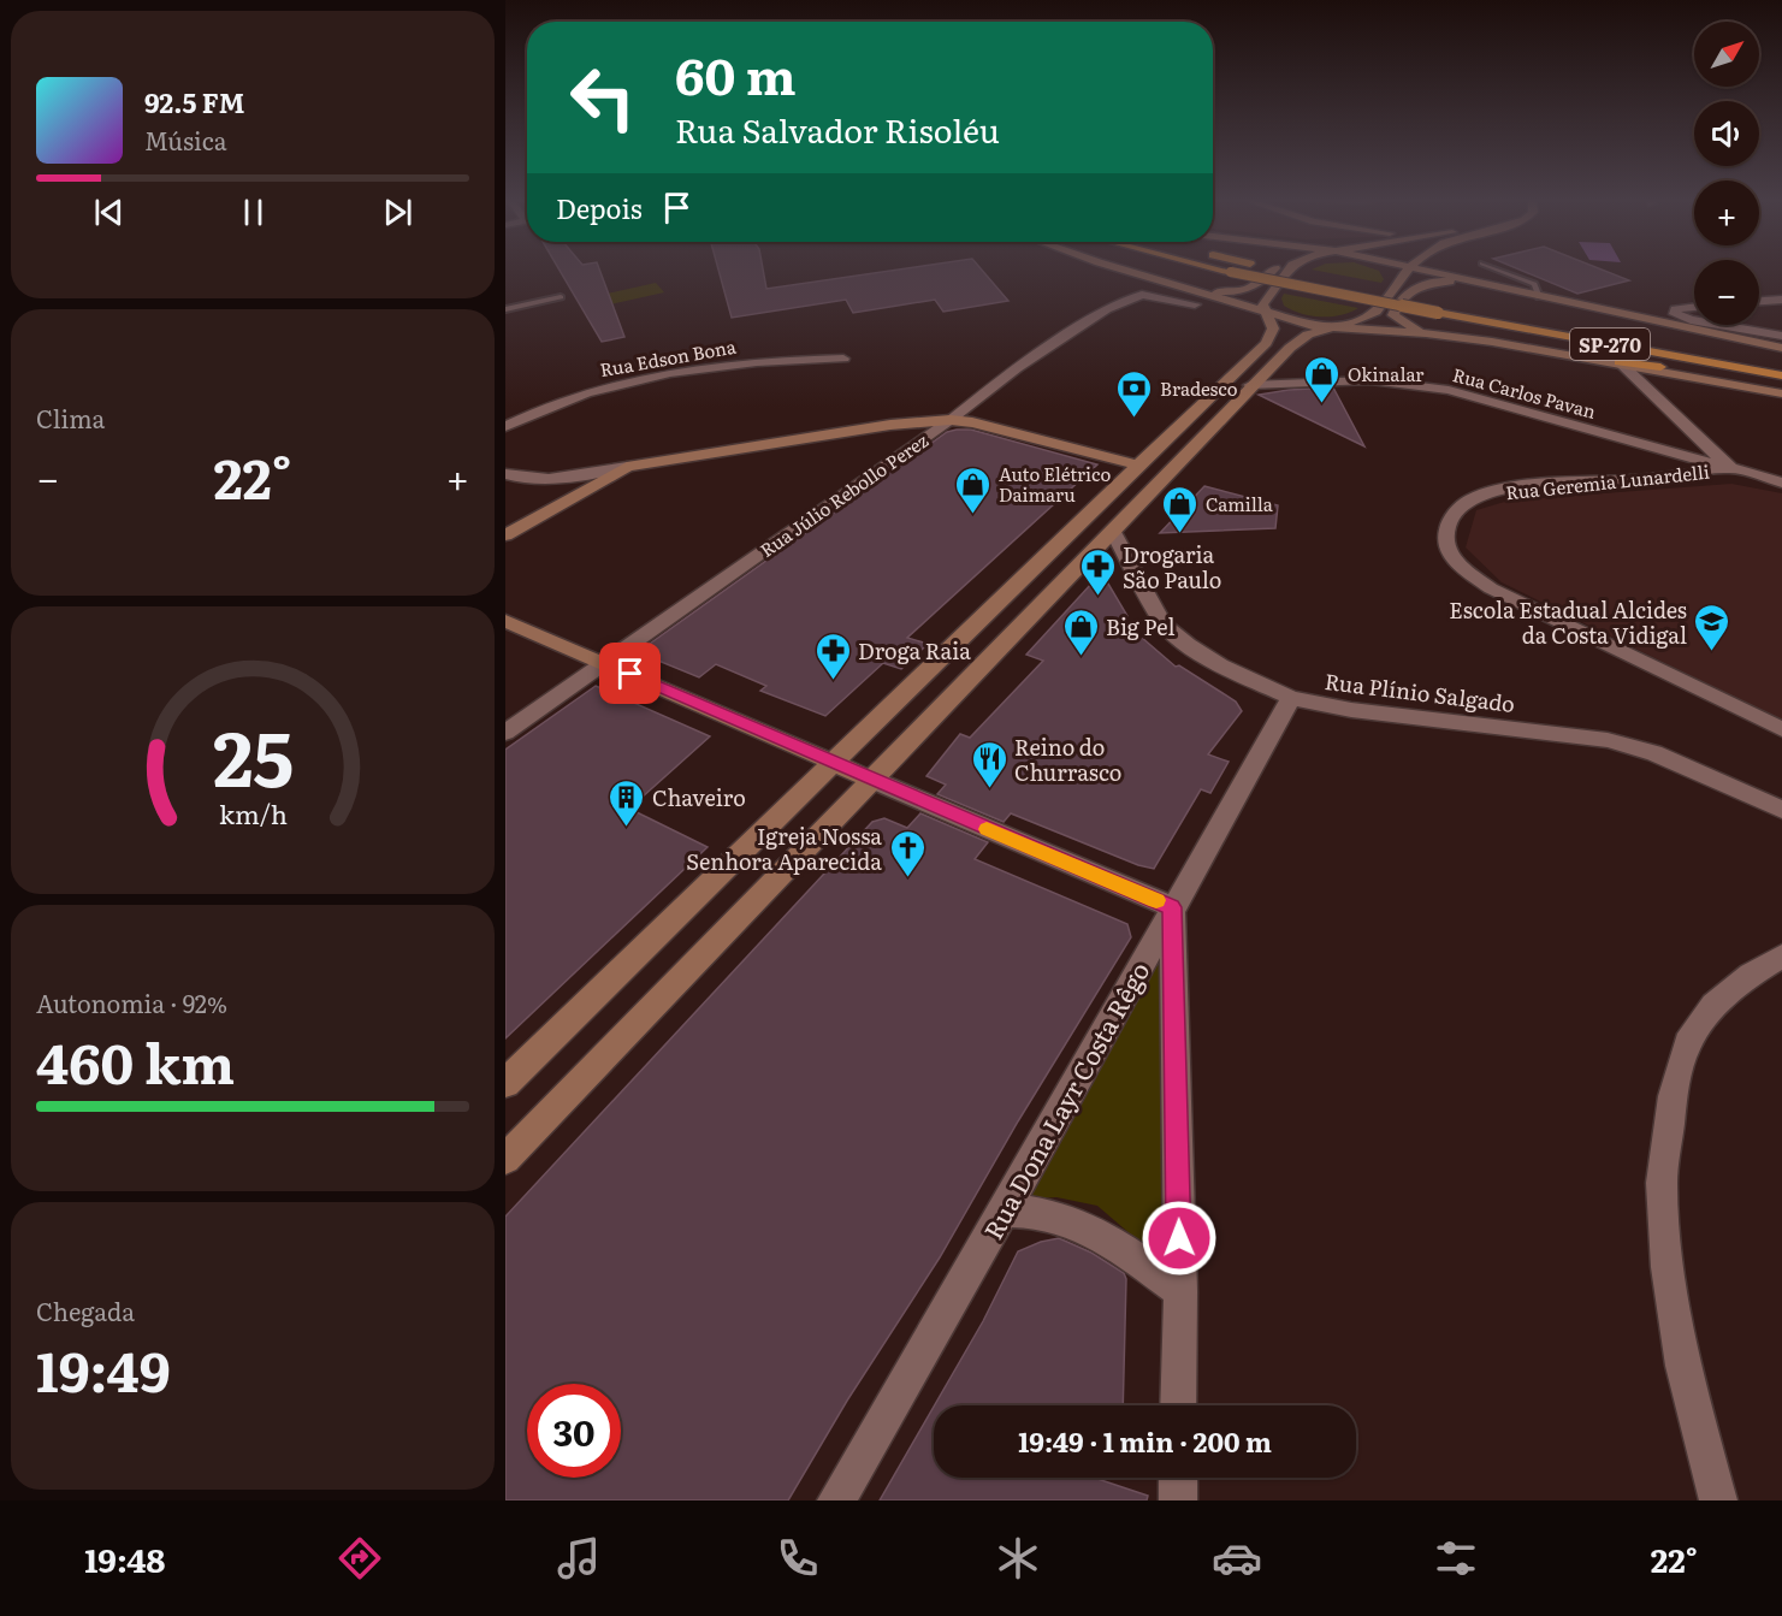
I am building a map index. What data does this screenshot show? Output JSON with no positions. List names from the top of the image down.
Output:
{
  "streets": {
    "highway": ["SP-270"],
    "street": [
      "Rua Edson Bona",
      "Rua Carlos Pavan",
      "Rua Geremia Lunardelli",
      "Rua Júlio Rebollo Perez",
      "Rua Plínio Salgado",
      "Rua Dona Layr Costa Rêgo"
    ]
  },
  "crossings": [
    ["Rua Carlos Pavan", "Rua Geremia Lunardelli"],
    ["Rua Plínio Salgado", "Rua Dona Layr Costa Rêgo"]
  ],
  "places": {
    "shop": [
      "Okinalar",
      "Auto Elétrico Daimaru",
      "Camilla",
      "Big Pel"
    ],
    "bank": ["Bradesco"],
    "pharmacy": ["Drogaria São Paulo", "Droga Raia"],
    "school or university": ["Escola Estadual Alcides da Costa Vidigal"],
    "restaurant": ["Reino do Churrasco"],
    "building": ["Chaveiro"],
    "church": ["Igreja Nossa Senhora Aparecida"]
  },
  "north": "top right",
  "page": {
    "map_buttons": ["+", "−"],
    "turn": ["60 m", "Rua Salvador Risoléu"],
    "song": ["92.5 FM", "Música"],
    "then": "Depois",
    "tile": [
      "Clima",
      ["Autonomia · 92%", "460 km"],
      ["Chegada", "19:49"]
    ],
    "heat": ["−", "22°", "+"],
    "limit": "30",
    "trip": "19:49 · 1 min · 200 m",
    "tabs": ["19:48", "22°"],
    "gauge": ["25", "km/h"]
  }
}
